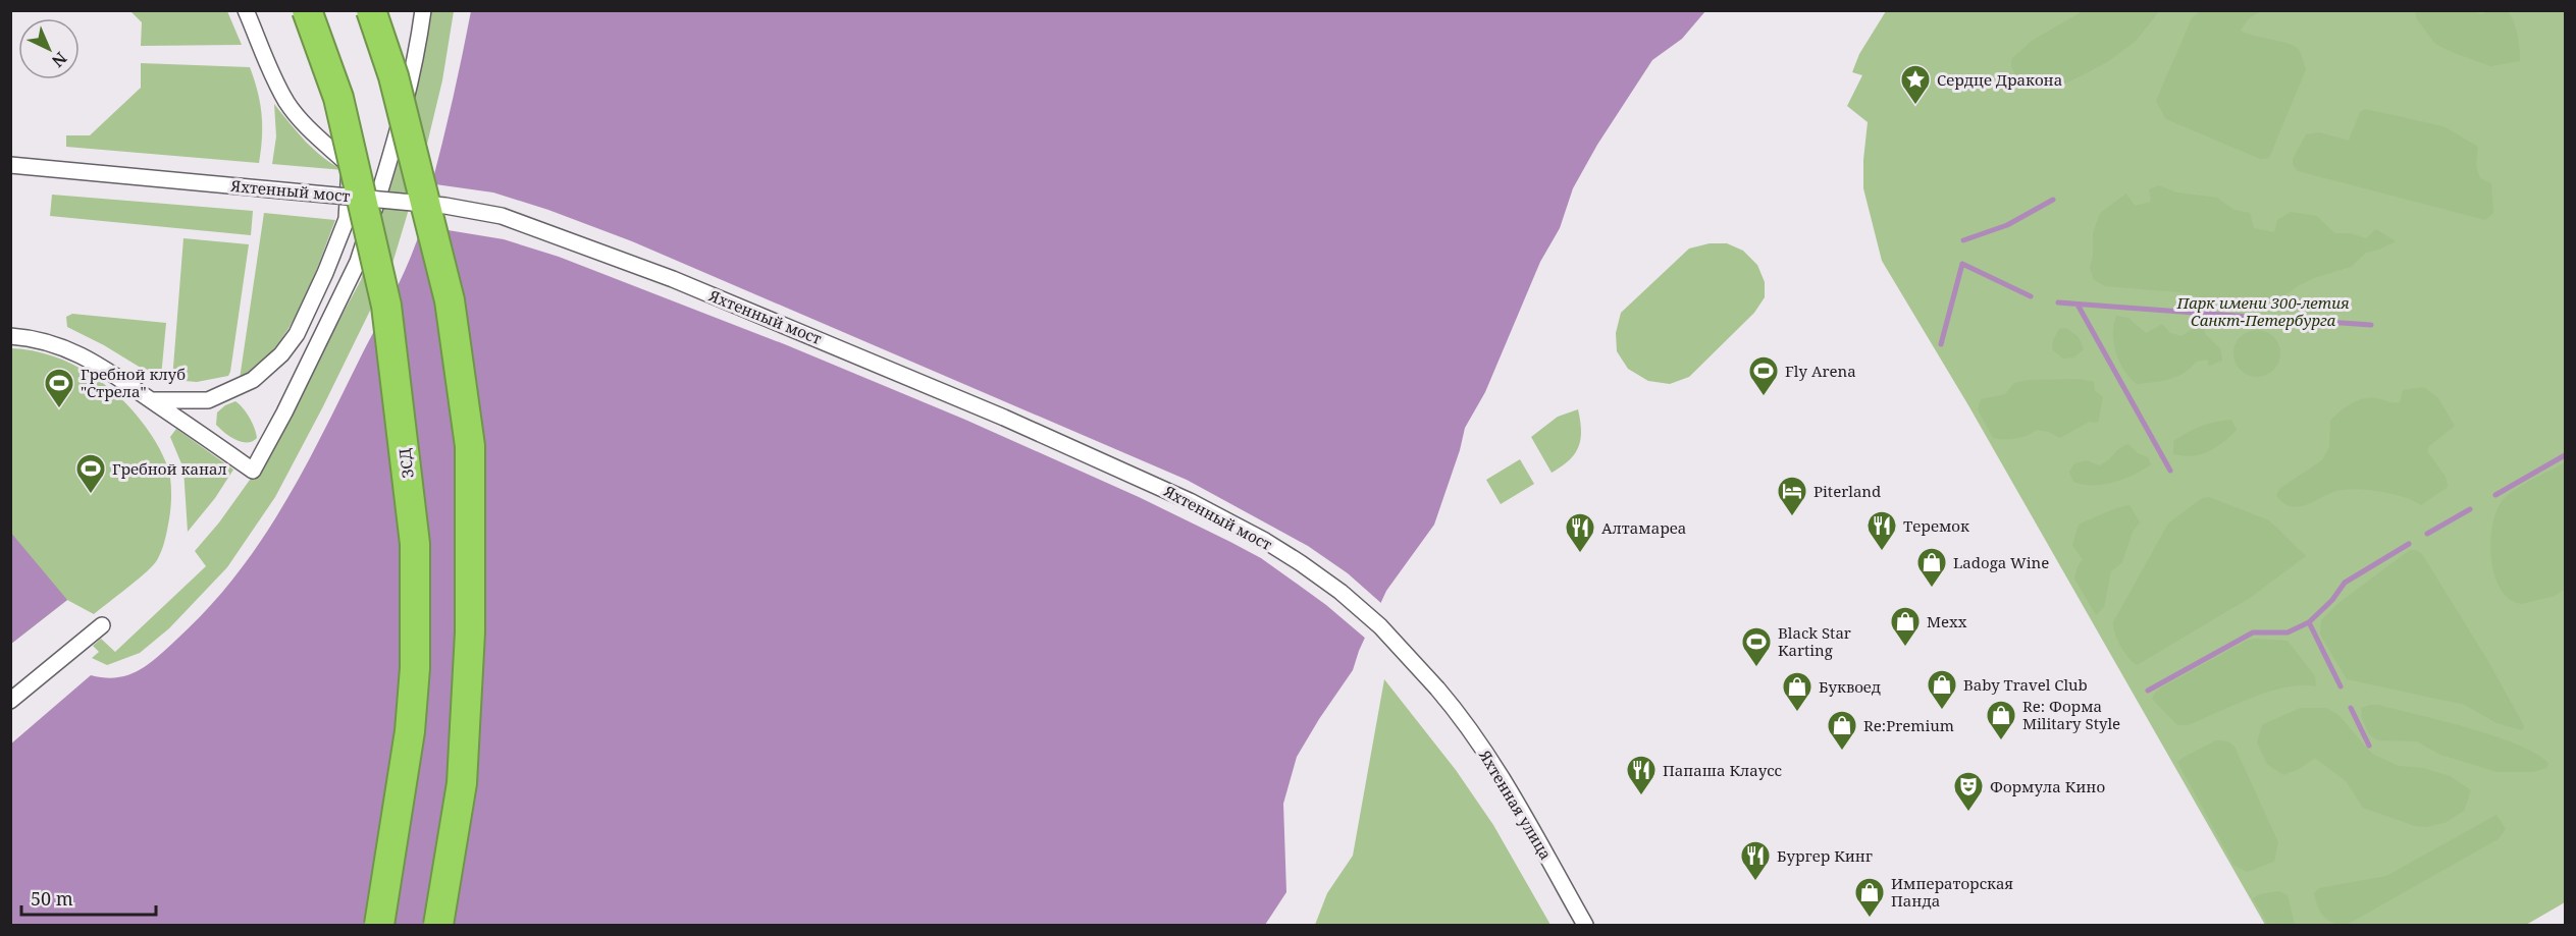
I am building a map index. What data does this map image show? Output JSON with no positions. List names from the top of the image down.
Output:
{
  "streets": {
    "highway": ["ЗСД"],
    "street": ["Яхтенный мост", "Яхтенная улица"]
  },
  "crossings": [
    ["Яхтенный мост", "Яхтенная улица"]
  ],
  "parks": ["Парк имени 300-летия Санкт-Петербурга"],
  "places": {
    "place": ["Сердце Дракона"],
    "sports": [
      "Fly Arena",
      "Гребной клуб \"Стрела\"",
      "Гребной канал",
      "Black Star Karting"
    ],
    "hotel": ["Piterland"],
    "restaurant": [
      "Теремок",
      "Алтамареа",
      "Папаша Клаусс",
      "Бургер Кинг"
    ],
    "shop": [
      "Ladoga Wine",
      "Mexx",
      "Baby Travel Club",
      "Буквоед",
      "Re: Форма Military Style",
      "Re:Premium",
      "Императорская Панда"
    ],
    "theatre": ["Формула Кино"]
  },
  "scale_bar": "50 m",
  "north": "bottom right"
}
